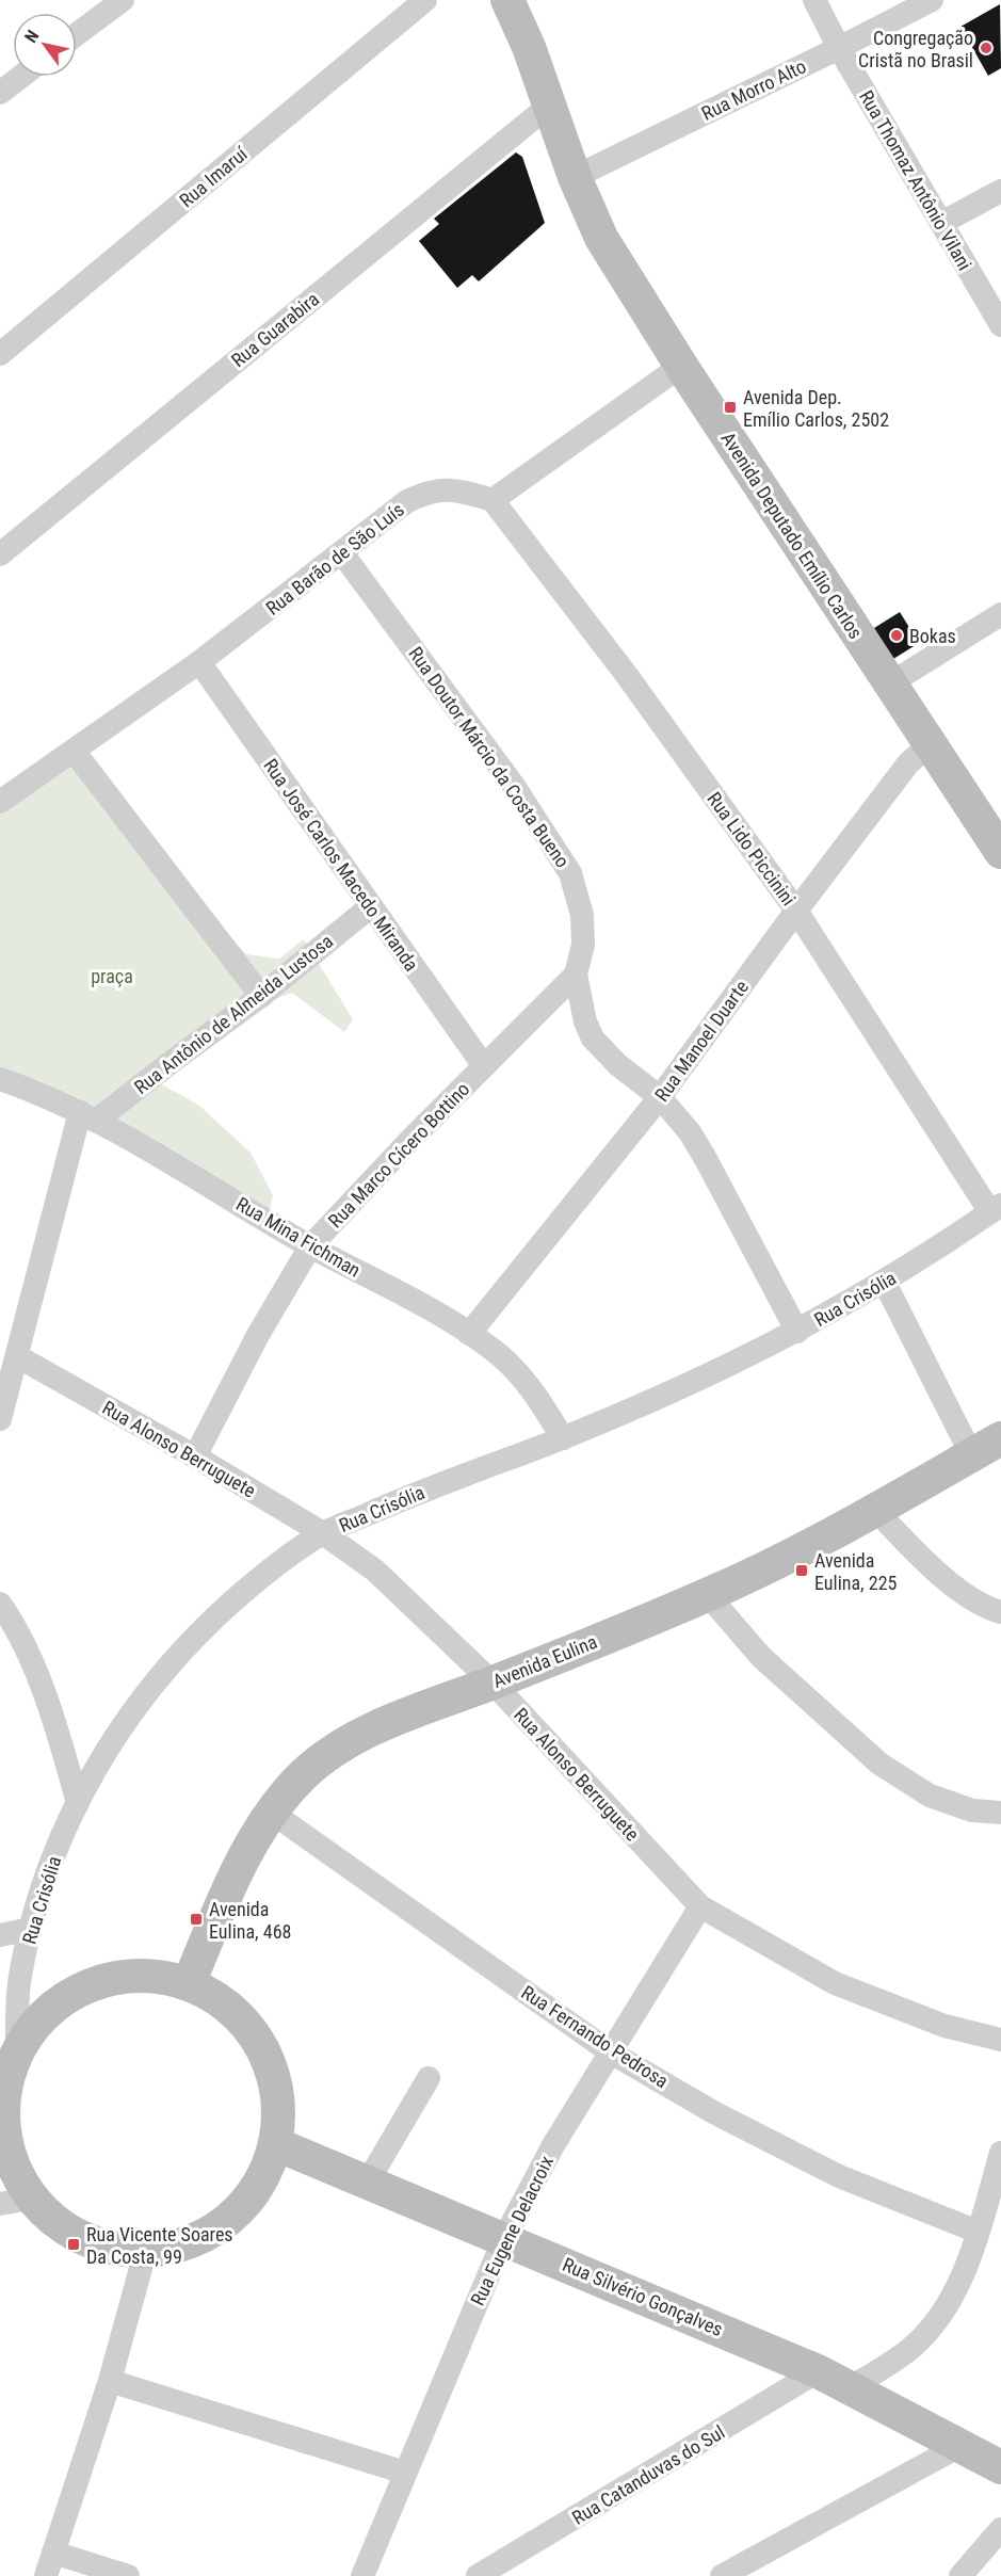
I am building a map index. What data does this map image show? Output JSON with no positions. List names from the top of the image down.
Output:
{
  "streets": {
    "street": [
      "Rua Morro Alto",
      "Rua Imaruí",
      "Rua Thomaz Antônio Vilani",
      "Rua Guarabira",
      "Avenida Deputado Emílio Carlos",
      "Rua Barão de São Luís",
      "Rua Doutor Márcio da Costa Bueno",
      "Rua Lido Piccinini",
      "Rua José Carlos Macedo Miranda",
      "Rua Antônio de Almeida Lustosa",
      "Rua Manoel Duarte",
      "Rua Marco Cícero Bottino",
      "Rua Mina Fichman",
      "Rua Crisólia",
      "Rua Alonso Berruguete",
      "Avenida Eulina",
      "Rua Fernando Pedrosa",
      "Rua Eugene Delacroix",
      "Rua Silvério Gonçalves",
      "Rua Catanduvas do Sul"
    ]
  },
  "crossings": [
    ["Rua Morro Alto", "Rua Thomaz Antônio Vilani"],
    ["Rua Morro Alto", "Avenida Deputado Emílio Carlos"],
    ["Rua Guarabira", "Avenida Deputado Emílio Carlos"],
    ["Avenida Deputado Emílio Carlos", "Rua Manoel Duarte"],
    ["Rua Barão de São Luís", "Rua Doutor Márcio da Costa Bueno"],
    ["Rua Barão de São Luís", "Rua Lido Piccinini"],
    ["Rua Barão de São Luís", "Rua José Carlos Macedo Miranda"],
    ["Rua Doutor Márcio da Costa Bueno", "Rua Manoel Duarte"],
    ["Rua Doutor Márcio da Costa Bueno", "Rua Marco Cícero Bottino"],
    ["Rua Doutor Márcio da Costa Bueno", "Rua Crisólia"],
    ["Rua Lido Piccinini", "Rua Manoel Duarte"],
    ["Rua Lido Piccinini", "Rua Crisólia"],
    ["Rua José Carlos Macedo Miranda", "Rua Antônio de Almeida Lustosa"],
    ["Rua José Carlos Macedo Miranda", "Rua Marco Cícero Bottino"],
    ["Rua Antônio de Almeida Lustosa", "Rua Mina Fichman"],
    ["Rua Manoel Duarte", "Rua Mina Fichman"],
    ["Rua Marco Cícero Bottino", "Rua Mina Fichman"],
    ["Rua Marco Cícero Bottino", "Rua Alonso Berruguete"],
    ["Rua Mina Fichman", "Rua Crisólia"],
    ["Rua Crisólia", "Rua Alonso Berruguete"],
    ["Rua Alonso Berruguete", "Avenida Eulina"],
    ["Rua Alonso Berruguete", "Rua Eugene Delacroix"],
    ["Avenida Eulina", "Rua Fernando Pedrosa"],
    ["Rua Fernando Pedrosa", "Rua Eugene Delacroix"],
    ["Rua Eugene Delacroix", "Rua Silvério Gonçalves"],
    ["Rua Silvério Gonçalves", "Rua Catanduvas do Sul"]
  ],
  "parks": ["praça"],
  "places": {
    "other": ["Congregação Cristã no Brasil", "Bokas"],
    "transit": [
      "Avenida Dep. Emílio Carlos, 2502",
      "Avenida Eulina, 225",
      "Avenida Eulina, 468",
      "Rua Vicente Soares Da Costa, 99"
    ]
  },
  "north": "top left"
}
